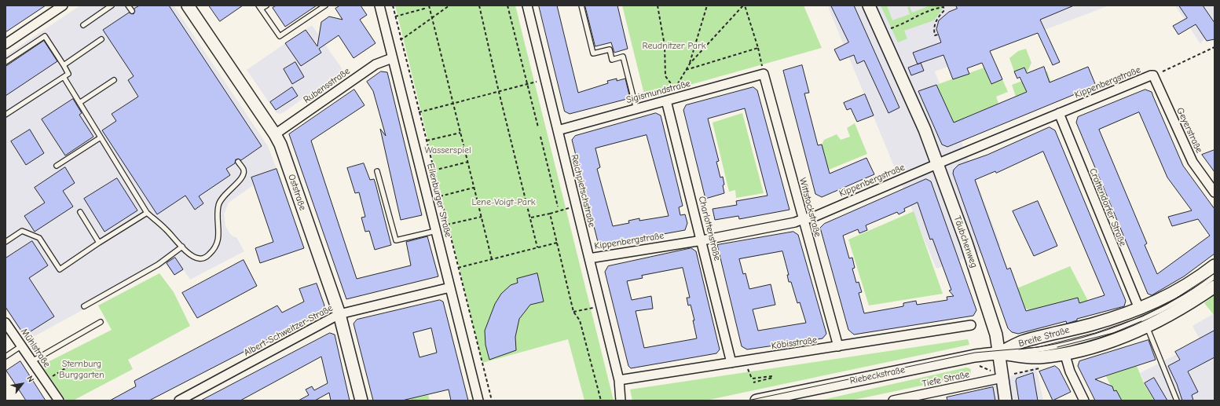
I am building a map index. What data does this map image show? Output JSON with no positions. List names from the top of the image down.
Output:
{
  "streets": {
    "street": [
      "Kippenbergstraße",
      "Rubensstraße",
      "Sigismundstraße",
      "Geyerstraße",
      "Reichpietschstraße",
      "Oststraße",
      "Eilenburger Straße",
      "Wittstockstraße",
      "Crottendorfer Straße",
      "Charlottenstraße",
      "Täubchenweg",
      "Albert-Schweitzer-Straße",
      "Breite Straße",
      "Köbisstraße",
      "Mühlstraße",
      "Riebeckstraße",
      "Tiefe Straße"
    ]
  },
  "crossings": [
    ["Kippenbergstraße", "Geyerstraße"],
    ["Kippenbergstraße", "Reichpietschstraße"],
    ["Kippenbergstraße", "Wittstockstraße"],
    ["Kippenbergstraße", "Crottendorfer Straße"],
    ["Kippenbergstraße", "Charlottenstraße"],
    ["Kippenbergstraße", "Täubchenweg"],
    ["Rubensstraße", "Oststraße"],
    ["Rubensstraße", "Eilenburger Straße"],
    ["Sigismundstraße", "Reichpietschstraße"],
    ["Sigismundstraße", "Wittstockstraße"],
    ["Sigismundstraße", "Charlottenstraße"],
    ["Reichpietschstraße", "Köbisstraße"],
    ["Oststraße", "Albert-Schweitzer-Straße"],
    ["Eilenburger Straße", "Albert-Schweitzer-Straße"],
    ["Wittstockstraße", "Köbisstraße"],
    ["Crottendorfer Straße", "Breite Straße"],
    ["Charlottenstraße", "Köbisstraße"],
    ["Täubchenweg", "Breite Straße"],
    ["Täubchenweg", "Riebeckstraße"],
    ["Täubchenweg", "Tiefe Straße"],
    ["Breite Straße", "Riebeckstraße"]
  ],
  "parks": [
    "Reudnitzer Park",
    "Wasserspiel",
    "Lene-Voigt-Park",
    "Sternburg Burggarten"
  ],
  "north": "top right"
}
